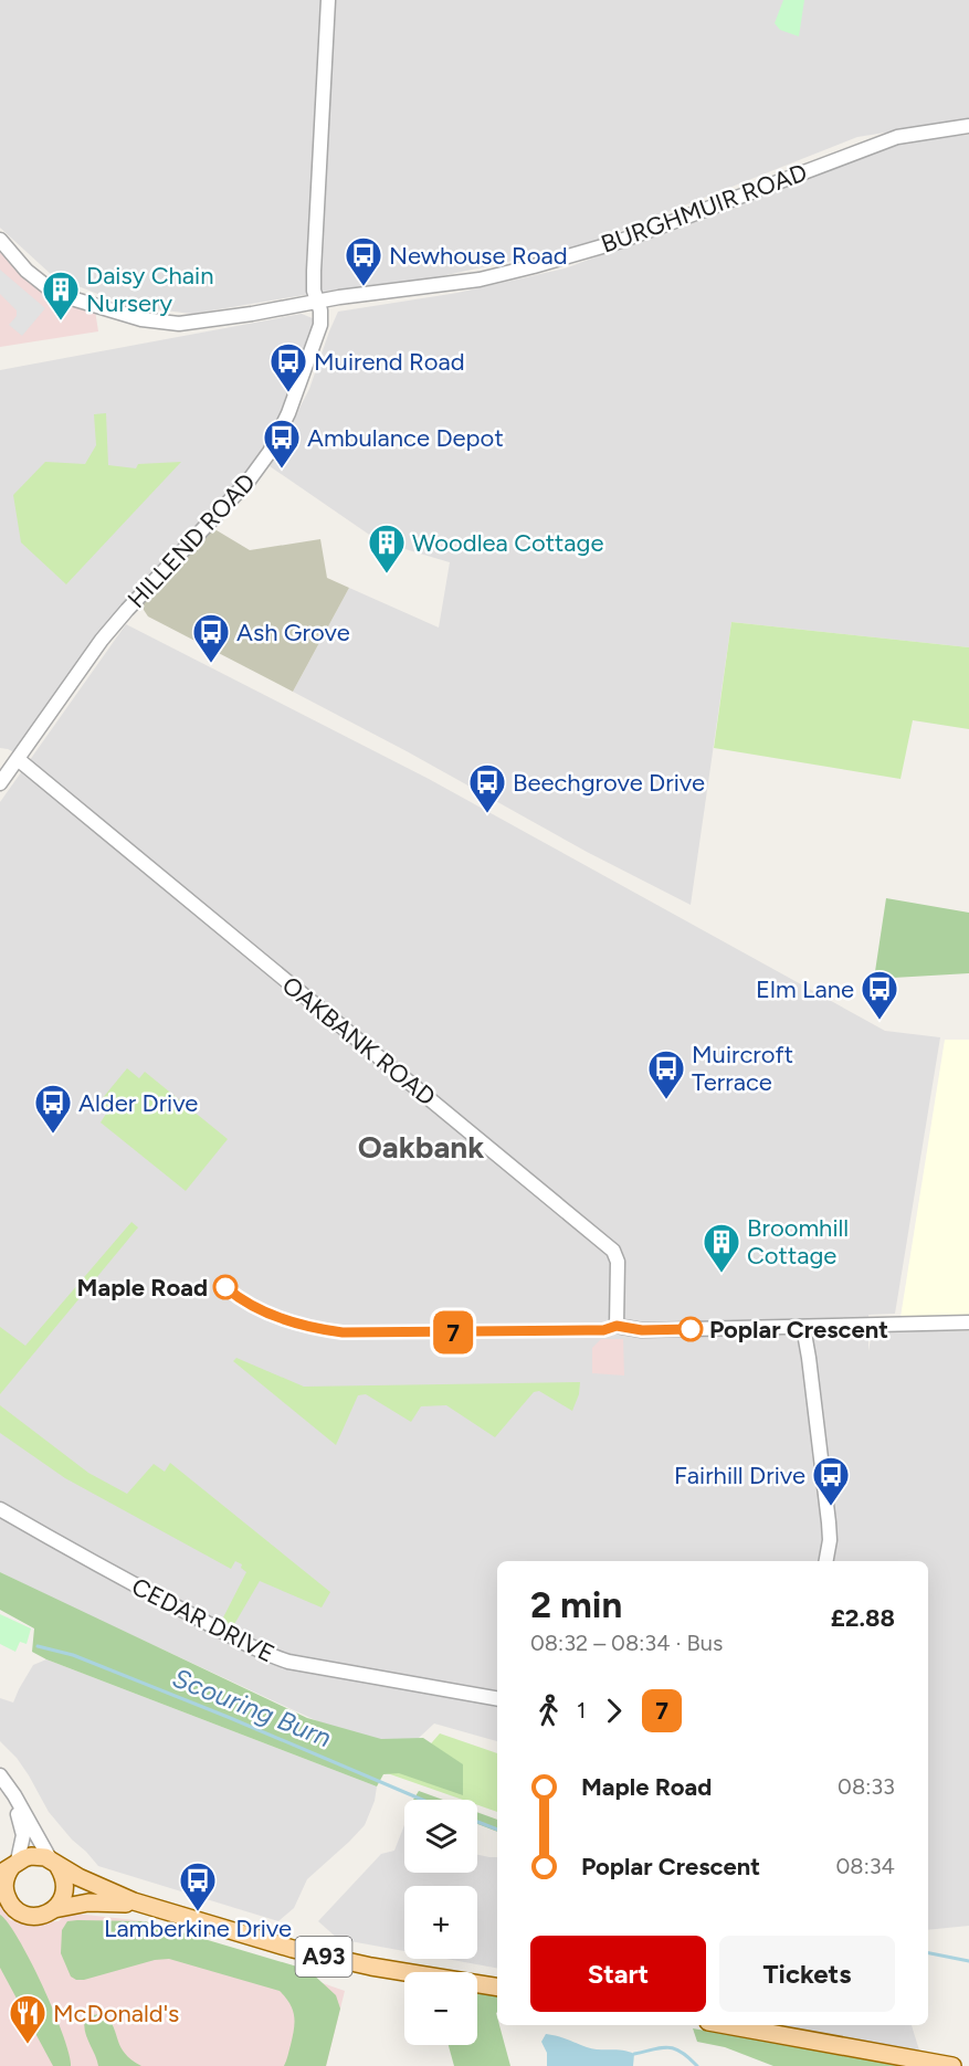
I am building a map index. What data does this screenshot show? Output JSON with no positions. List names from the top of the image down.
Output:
{
  "streets": {
    "main road": ["A93"],
    "street": [
      "BURGHMUIR ROAD",
      "HILLEND ROAD",
      "OAKBANK ROAD",
      "CEDAR DRIVE"
    ]
  },
  "crossings": [
    ["BURGHMUIR ROAD", "HILLEND ROAD"],
    ["HILLEND ROAD", "OAKBANK ROAD"]
  ],
  "districts": ["Oakbank"],
  "water": ["Scouring Burn"],
  "places": {
    "bus stop": [
      "Newhouse Road",
      "Muirend Road",
      "Ambulance Depot",
      "Ash Grove",
      "Beechgrove Drive",
      "Elm Lane",
      "Muircroft Terrace",
      "Alder Drive",
      "Fairhill Drive",
      "Lamberkine Drive"
    ],
    "building": ["Daisy Chain Nursery", "Woodlea Cottage", "Broomhill Cottage"],
    "other": ["Maple Road", "Poplar Crescent"],
    "restaurant": ["McDonald's"]
  },
  "lines": ["bus line 7"],
  "page": {
    "on_map": "7",
    "heading": ["2 min", "08:32 – 08:34 · Bus", "£2.88"],
    "legs": ["1", "7"],
    "list": [
      {
        "name": "Maple Road",
        "value": "08:33"
      },
      {
        "name": "Poplar Crescent",
        "value": "08:34"
      }
    ],
    "map_buttons": ["+", "−"],
    "buttons": ["Start", "Tickets"]
  }
}
